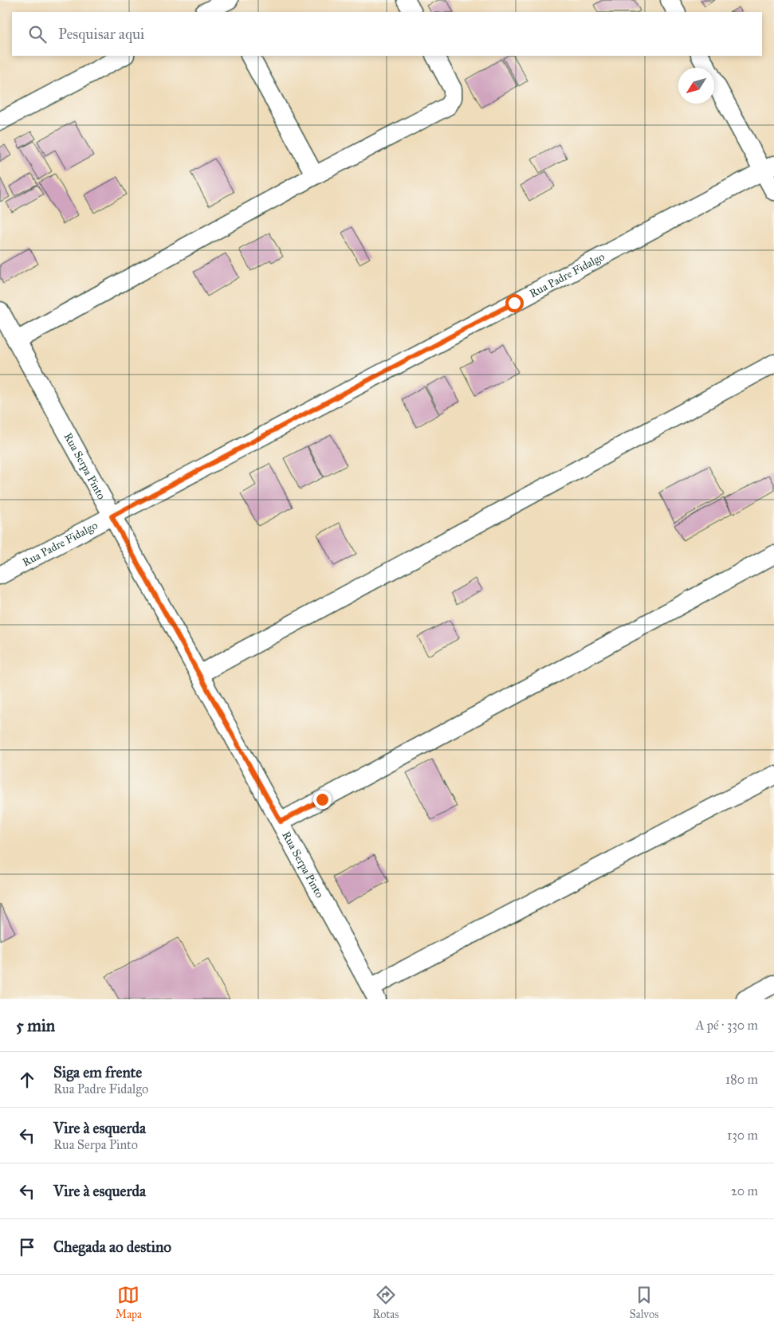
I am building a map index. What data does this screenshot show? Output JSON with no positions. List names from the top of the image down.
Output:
{
  "streets": {
    "street": ["Rua Padre Fidalgo", "Rua Serpa Pinto"]
  },
  "crossings": [
    ["Rua Padre Fidalgo", "Rua Serpa Pinto"]
  ],
  "north": "bottom left",
  "page": {
    "search": "Pesquisar aqui",
    "heading": ["5 min", "A pé · 330 m"],
    "list": [
      ["Siga em frente", "Rua Padre Fidalgo", "180 m"],
      ["Vire à esquerda", "Rua Serpa Pinto", "130 m"],
      ["Vire à esquerda", "20 m"],
      "Chegada ao destino"
    ],
    "nav": ["Mapa", "Rotas", "Salvos"]
  }
}
